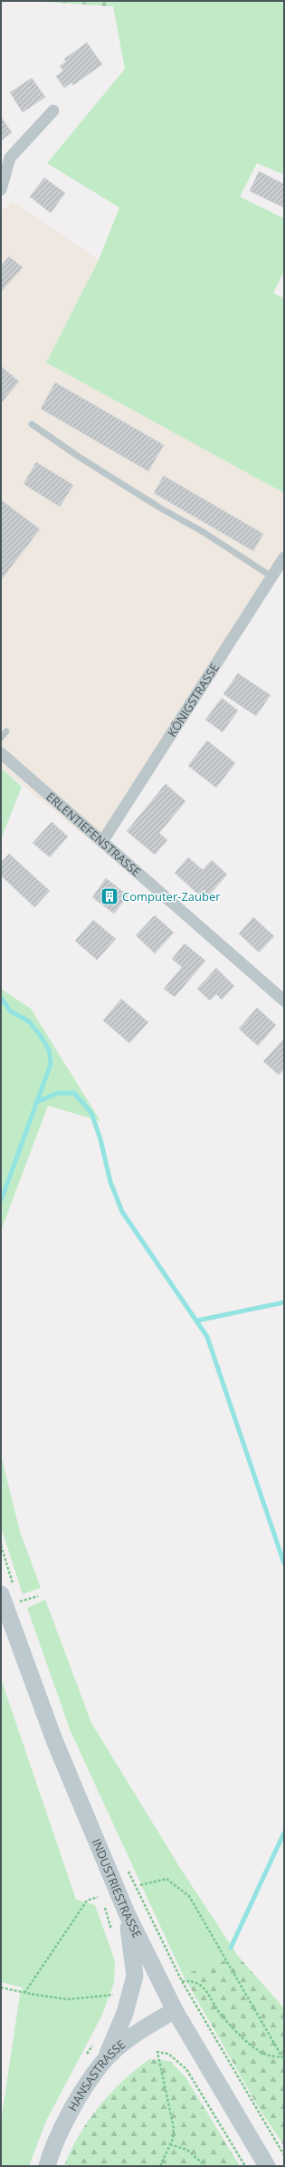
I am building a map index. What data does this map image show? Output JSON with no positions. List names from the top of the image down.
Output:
{
  "streets": {
    "street": [
      "KÖNIGSTRASSE",
      "ERLENTIEFENSTRASSE",
      "INDUSTRIESTRASSE",
      "HANSASTRASSE"
    ]
  },
  "crossings": [
    ["KÖNIGSTRASSE", "ERLENTIEFENSTRASSE"],
    ["INDUSTRIESTRASSE", "HANSASTRASSE"]
  ],
  "places": {
    "building": ["Computer-Zauber"]
  }
}
